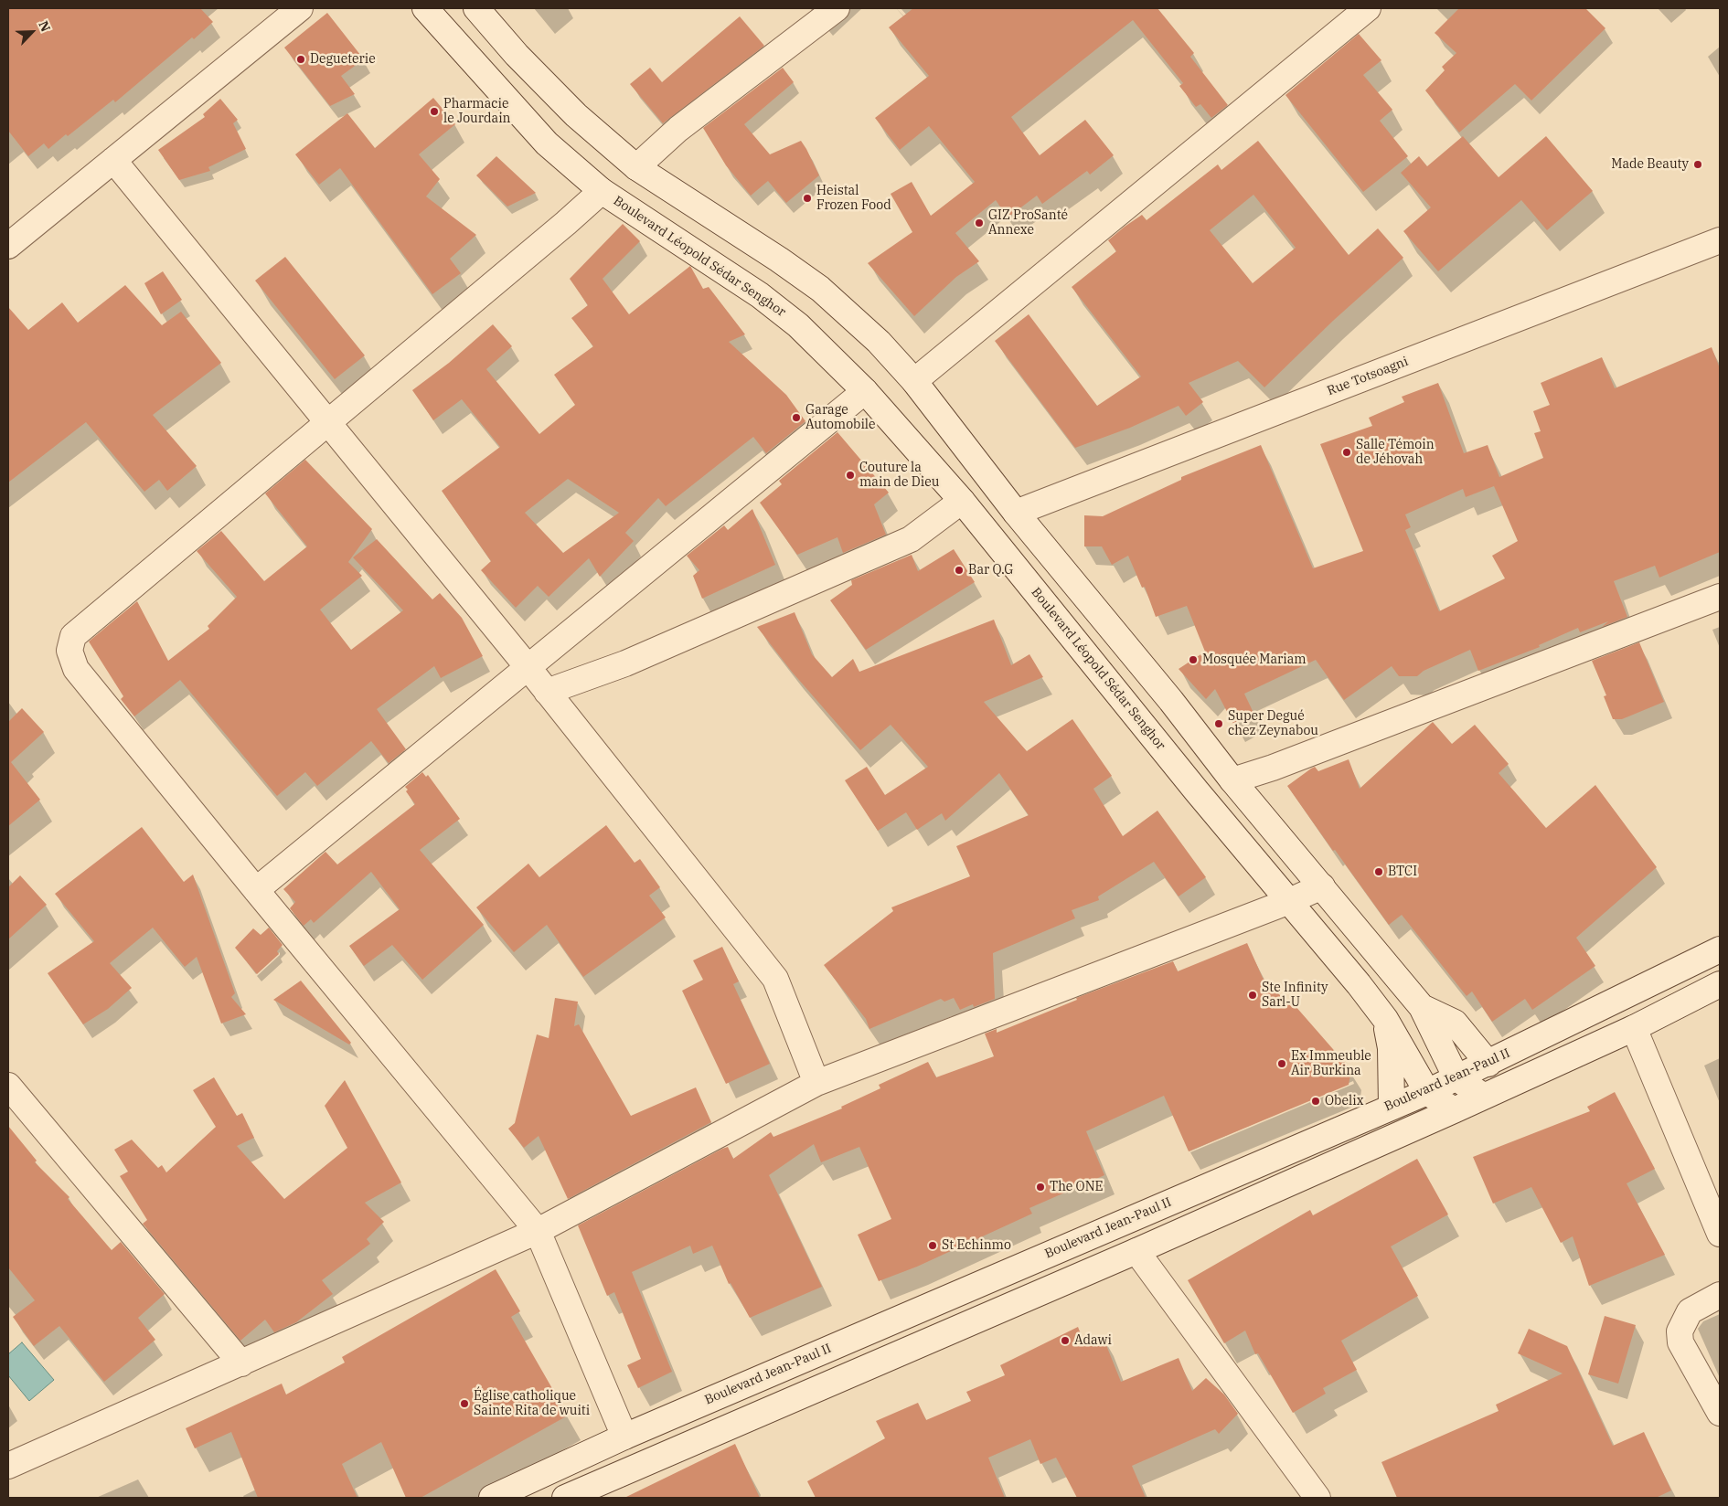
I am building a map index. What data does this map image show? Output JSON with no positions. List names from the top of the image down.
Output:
{
  "streets": {
    "street": ["Boulevard Léopold Sédar Senghor", "Rue Totsoagni", "Boulevard Jean-Paul II"]
  },
  "crossings": [
    ["Boulevard Léopold Sédar Senghor", "Boulevard Jean-Paul II"]
  ],
  "places": [
    "Degueterie",
    "Pharmacie le Jourdain",
    "Made Beauty",
    "Heistal Frozen Food",
    "GIZ ProSanté Annexe",
    "Garage Automobile",
    "Salle Témoin de Jéhovah",
    "Couture la main de Dieu",
    "Bar Q.G",
    "Mosquée Mariam",
    "Super Degué chez Zeynabou",
    "BTCI",
    "Ste Infinity Sarl-U",
    "Ex Immeuble Air Burkina",
    "Obelix",
    "The ONE",
    "St Echinmo",
    "Adawi",
    "Église catholique Sainte Rita de wuiti"
  ],
  "north": "top right"
}
